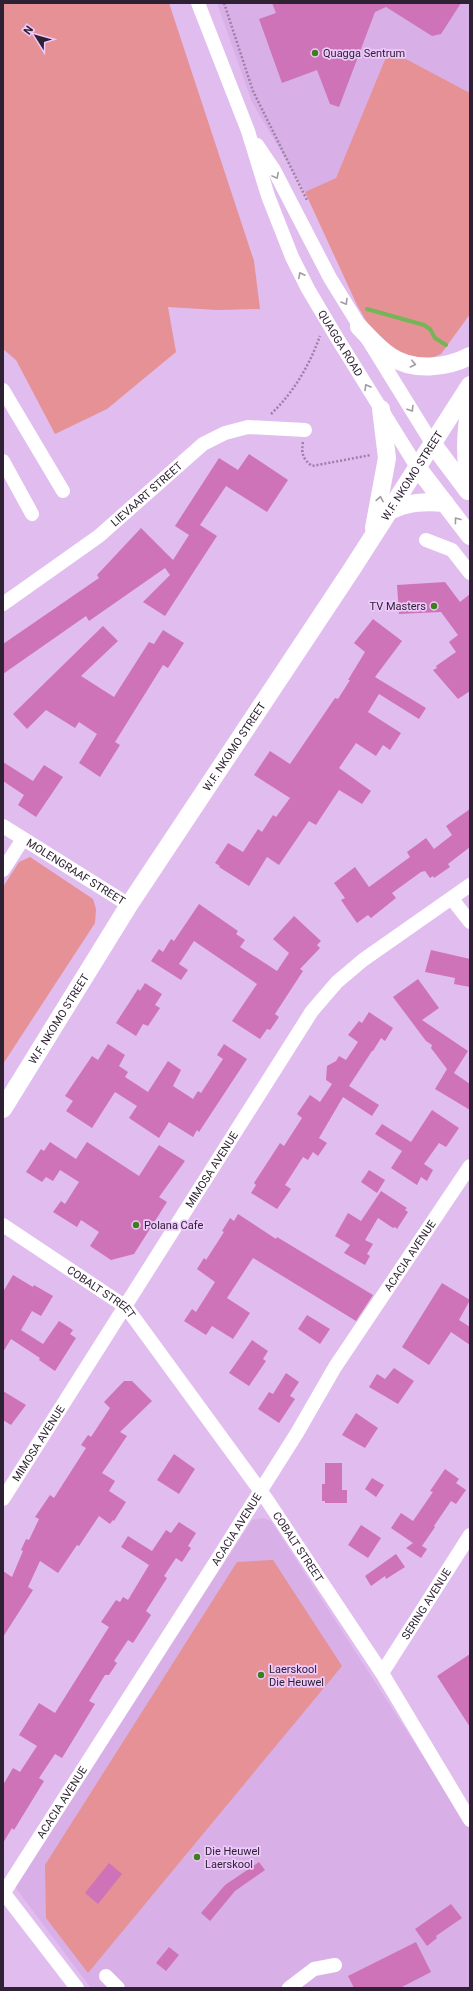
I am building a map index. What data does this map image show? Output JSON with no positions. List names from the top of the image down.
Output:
{
  "streets": {
    "main road": ["QUAGGA ROAD", "W.F. NKOMO STREET"],
    "street": [
      "LIEVAART STREET",
      "MOLENGRAAF STREET",
      "MIMOSA AVENUE",
      "ACACIA AVENUE",
      "COBALT STREET",
      "SERING AVENUE"
    ]
  },
  "crossings": [
    ["QUAGGA ROAD", "W.F. NKOMO STREET"],
    ["W.F. NKOMO STREET", "MOLENGRAAF STREET"],
    ["MIMOSA AVENUE", "COBALT STREET"],
    ["ACACIA AVENUE", "COBALT STREET"],
    ["COBALT STREET", "SERING AVENUE"]
  ],
  "places": [
    "Quagga Sentrum",
    "TV Masters",
    "Polana Cafe",
    "Laerskool Die Heuwel",
    "Die Heuwel Laerskool"
  ],
  "north": "top left"
}
